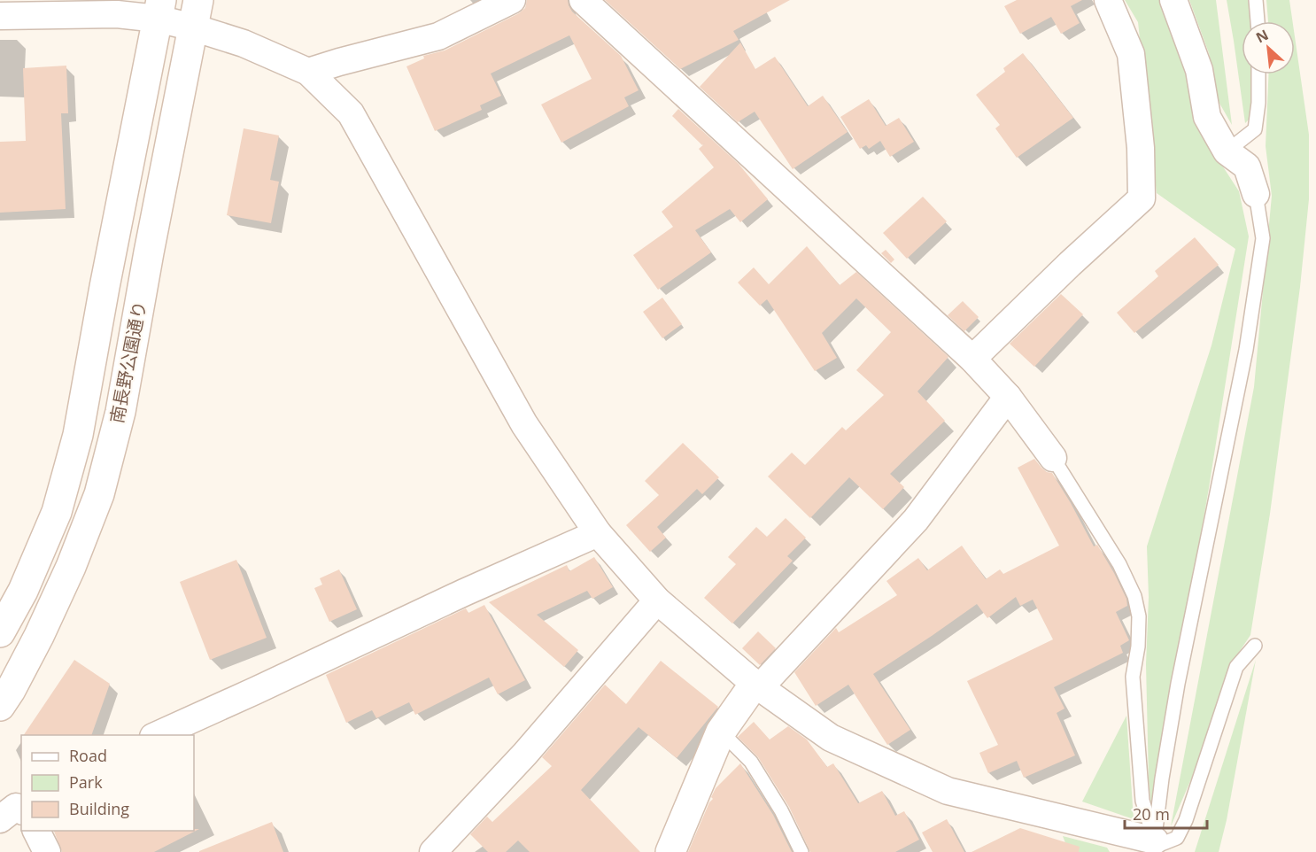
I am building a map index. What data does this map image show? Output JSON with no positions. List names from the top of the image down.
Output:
{
  "streets": {
    "street": ["南長野公園通り"]
  },
  "legend": ["Road", "Park", "Building"],
  "scale_bar": "20 m",
  "north": "top left"
}
